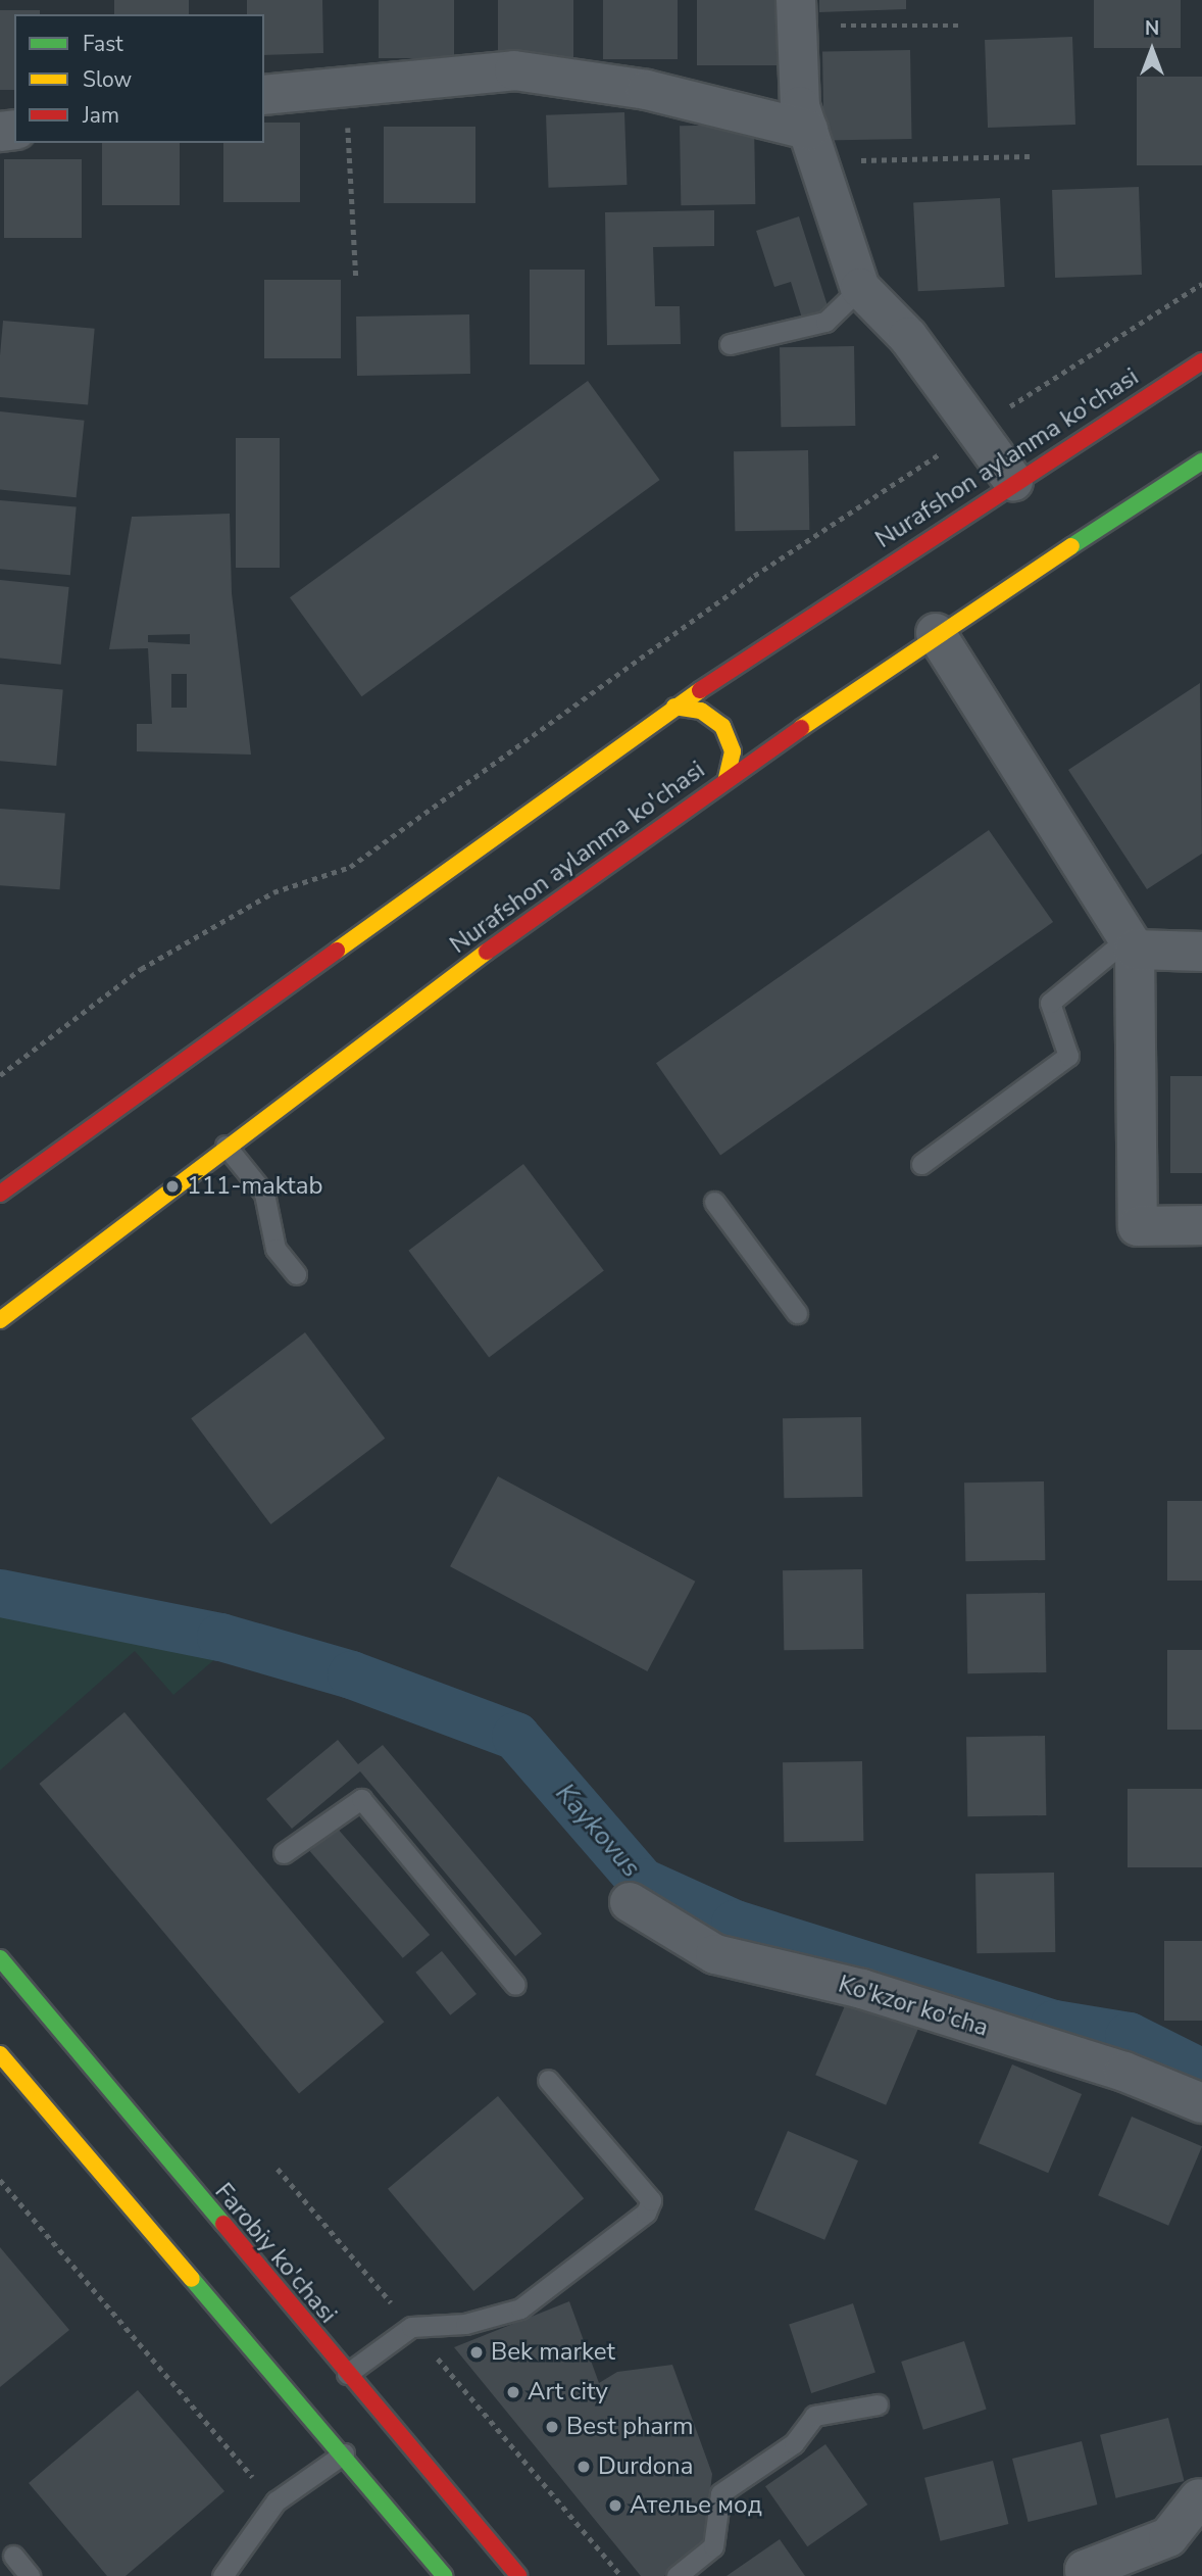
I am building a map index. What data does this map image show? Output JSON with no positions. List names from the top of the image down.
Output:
{
  "streets": {
    "main road": ["Nurafshon aylanma ko'chasi", "Farobiy ko'chasi"],
    "street": ["Ko'kzor ko'cha"]
  },
  "water": ["Kaykovus"],
  "places": [
    "111-maktab",
    "Bek market",
    "Art city",
    "Best pharm",
    "Durdona",
    "Ателье мод"
  ],
  "legend": ["Fast", "Slow", "Jam"],
  "north": "top"
}
